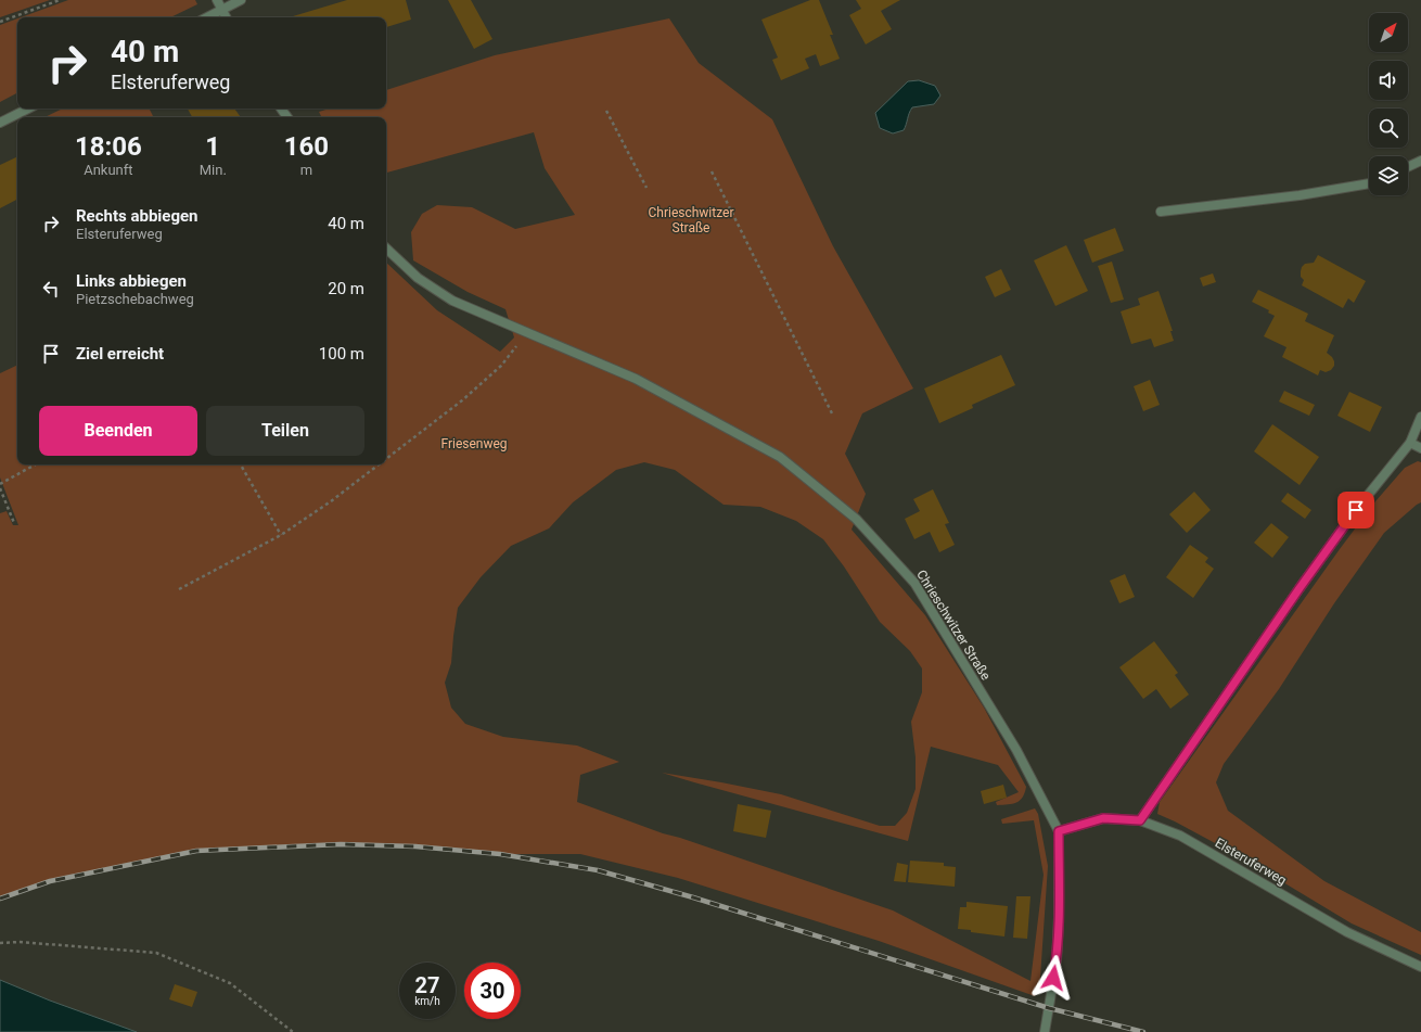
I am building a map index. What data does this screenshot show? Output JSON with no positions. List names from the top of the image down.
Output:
{
  "streets": {
    "street": ["Chrieschwitzer Straße", "Elsteruferweg"]
  },
  "crossings": [
    ["Chrieschwitzer Straße", "Elsteruferweg"]
  ],
  "parks": ["Chrieschwitzer Straße", "Friesenweg"],
  "north": "top right",
  "page": {
    "turn": ["40 m", "Elsteruferweg"],
    "eta": [
      "18:06",
      "Ankunft",
      "1",
      "Min.",
      "160",
      "m"
    ],
    "list": [
      {
        "name": "Rechts abbiegen",
        "note": "Elsteruferweg",
        "value": "40 m"
      },
      {
        "name": "Links abbiegen",
        "note": "Pietzschebachweg",
        "value": "20 m"
      },
      {
        "name": "Ziel erreicht",
        "value": "100 m"
      }
    ],
    "buttons": ["Beenden", "Teilen"],
    "speed": "27 km/h",
    "limit": "30"
  }
}
